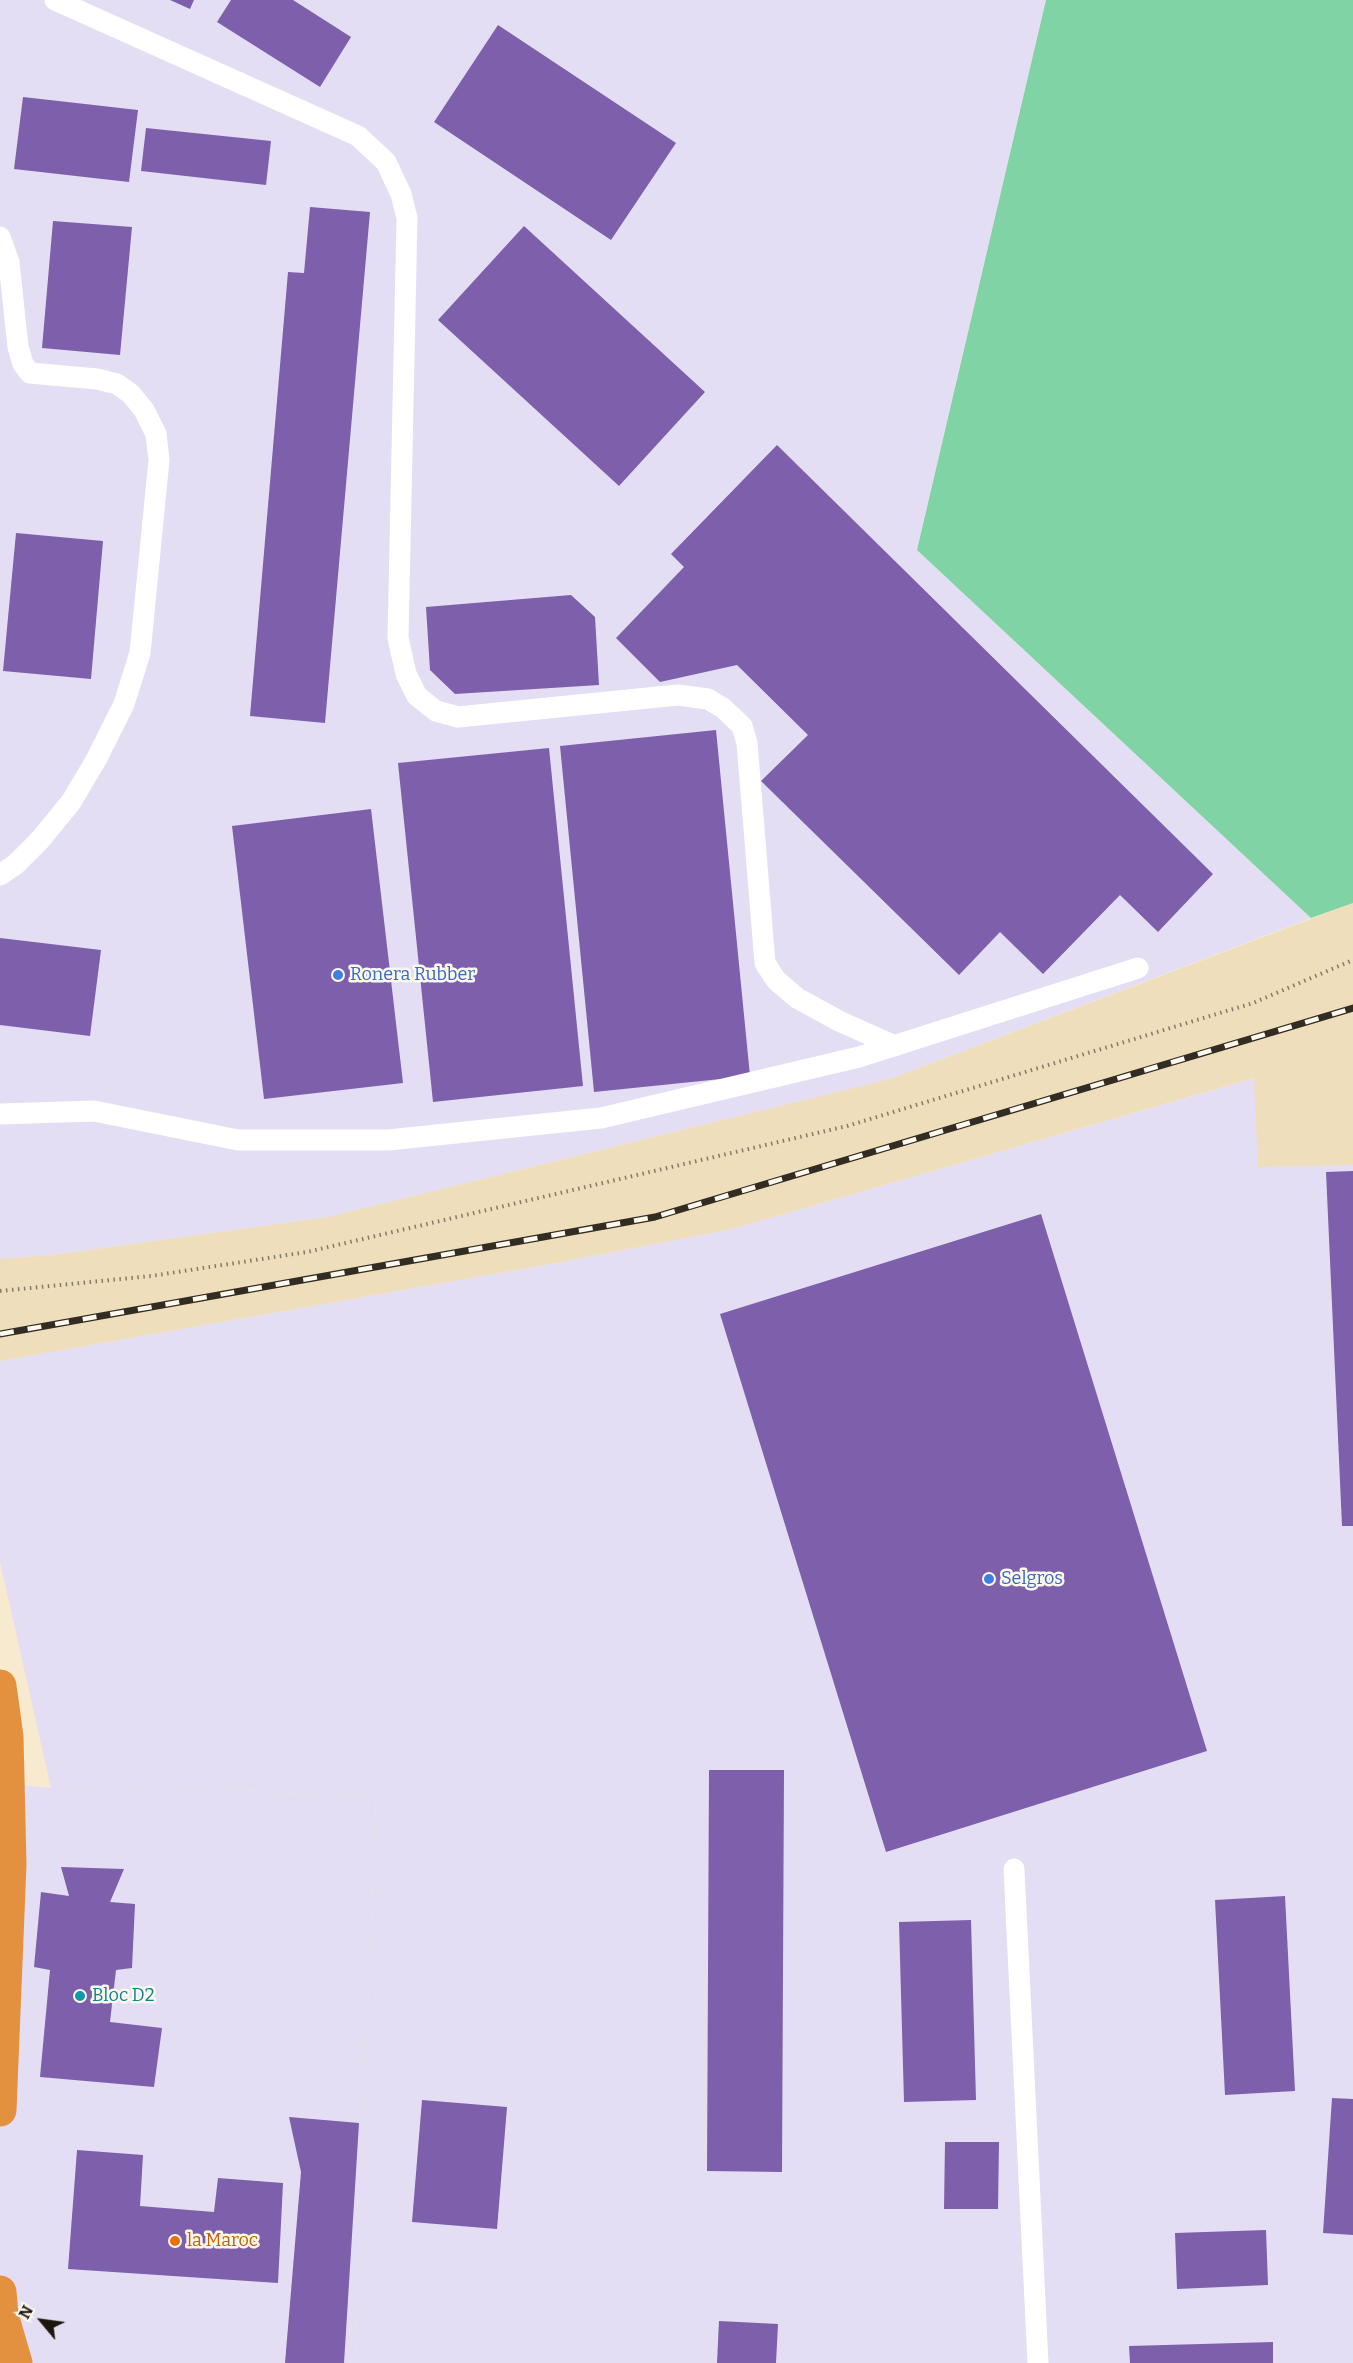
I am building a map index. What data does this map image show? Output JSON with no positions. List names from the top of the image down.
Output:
{
  "places": [
    "Ronera Rubber",
    "Selgros",
    "Bloc D2",
    "la Maroc"
  ],
  "north": "top left"
}
